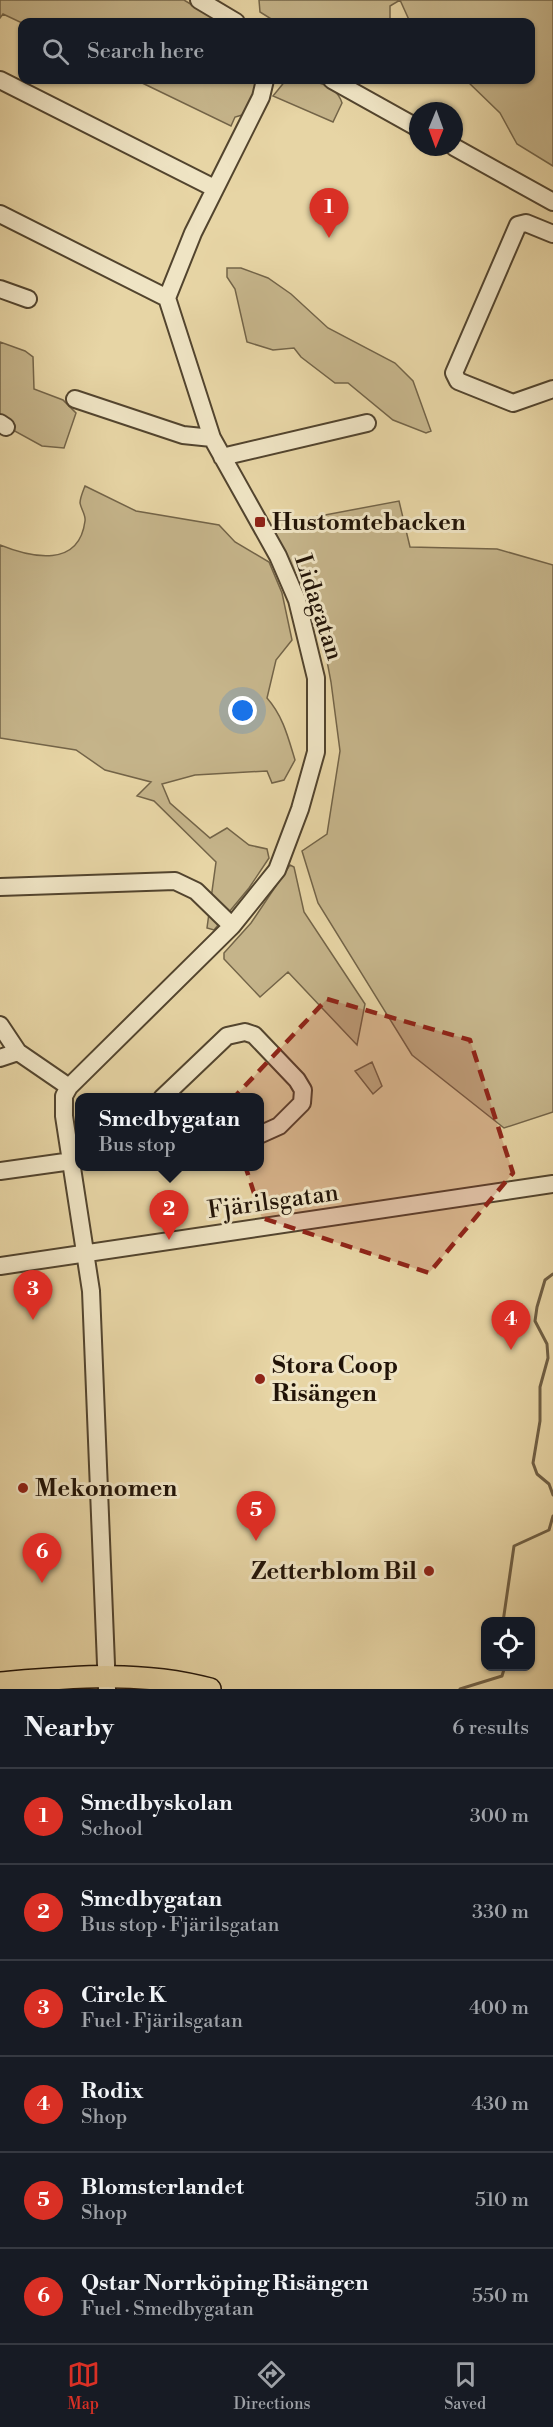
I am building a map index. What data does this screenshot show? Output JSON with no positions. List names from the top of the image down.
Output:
{
  "streets": {
    "street": ["Lidagatan", "Fjärilsgatan"]
  },
  "places": {
    "transit": ["Hustomtebacken"],
    "other": ["Stora Coop Risängen", "Mekonomen", "Zetterblom Bil"]
  },
  "north": "bottom",
  "page": {
    "search": "Search here",
    "pins": [
      "1",
      "2",
      "3",
      "4",
      "5",
      "6"
    ],
    "popup": ["Smedbygatan", "Bus stop"],
    "heading": ["Nearby", "6 results"],
    "list": [
      {
        "mark": "1",
        "name": "Smedbyskolan",
        "note": "School",
        "value": "300 m"
      },
      {
        "mark": "2",
        "name": "Smedbygatan",
        "note": "Bus stop · Fjärilsgatan",
        "value": "330 m"
      },
      {
        "mark": "3",
        "name": "Circle K",
        "note": "Fuel · Fjärilsgatan",
        "value": "400 m"
      },
      {
        "mark": "4",
        "name": "Rodix",
        "note": "Shop",
        "value": "430 m"
      },
      {
        "mark": "5",
        "name": "Blomsterlandet",
        "note": "Shop",
        "value": "510 m"
      },
      {
        "mark": "6",
        "name": "Qstar Norrköping Risängen",
        "note": "Fuel · Smedbygatan",
        "value": "550 m"
      }
    ],
    "nav": ["Map", "Directions", "Saved"]
  }
}
